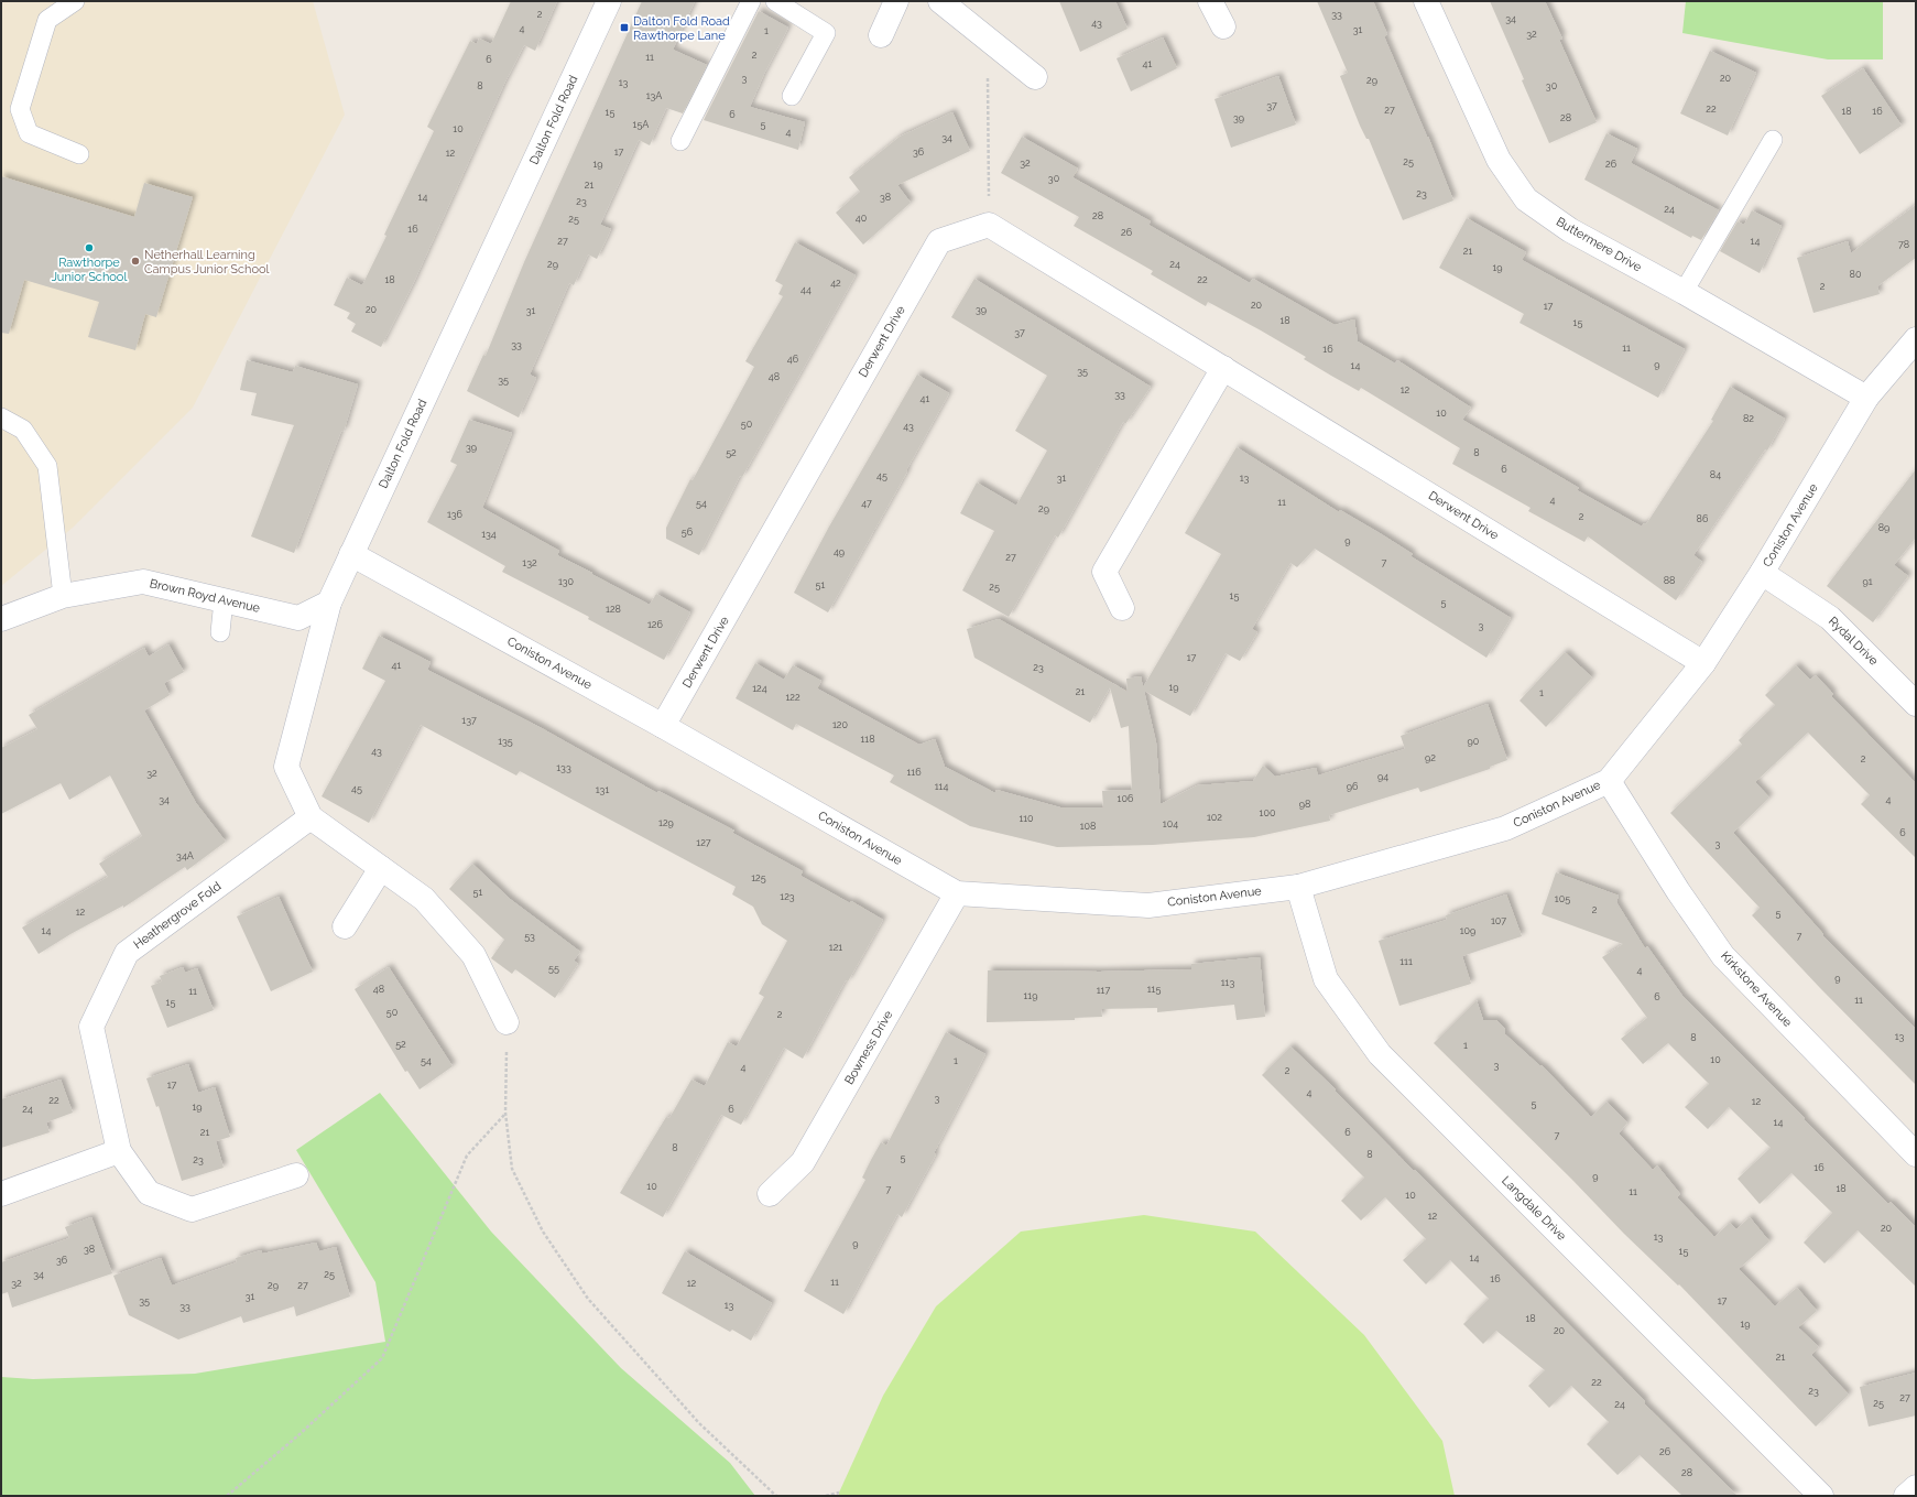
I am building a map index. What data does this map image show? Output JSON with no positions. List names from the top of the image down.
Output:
{
  "streets": {
    "street": [
      "Dalton Fold Road",
      "Buttermere Drive",
      "Derwent Drive",
      "Coniston Avenue",
      "Brown Royd Avenue",
      "Rydal Drive",
      "Heathergrove Fold",
      "Kirkstone Avenue",
      "Bowness Drive",
      "Langdale Drive"
    ]
  },
  "crossings": [
    ["Dalton Fold Road", "Coniston Avenue"],
    ["Dalton Fold Road", "Brown Royd Avenue"],
    ["Dalton Fold Road", "Heathergrove Fold"],
    ["Buttermere Drive", "Coniston Avenue"],
    ["Derwent Drive", "Coniston Avenue"],
    ["Coniston Avenue", "Rydal Drive"],
    ["Coniston Avenue", "Kirkstone Avenue"],
    ["Coniston Avenue", "Bowness Drive"],
    ["Coniston Avenue", "Langdale Drive"]
  ],
  "places": {
    "transit": ["Dalton Fold Road Rawthorpe Lane"],
    "other": ["Rawthorpe Junior School", "Netherhall Learning Campus Junior School"]
  },
  "house_numbers": [
    "2",
    "33",
    "34",
    "43",
    "4",
    "31",
    "1",
    "32",
    "2",
    "11",
    "6",
    "41",
    "3",
    "20",
    "29",
    "13",
    "8",
    "30",
    "13A",
    "37",
    "22",
    "27",
    "18",
    "16",
    "15",
    "6",
    "39",
    "28",
    "15A",
    "5",
    "10",
    "4",
    "34",
    "17",
    "36",
    "12",
    "25",
    "32",
    "19",
    "26",
    "30",
    "21",
    "23",
    "14",
    "38",
    "23",
    "24",
    "28",
    "40",
    "25",
    "16",
    "26",
    "27",
    "14",
    "78",
    "21",
    "29",
    "24",
    "19",
    "80",
    "18",
    "22",
    "42",
    "2",
    "44",
    "20",
    "17",
    "20",
    "39",
    "31",
    "18",
    "15",
    "37",
    "33",
    "11",
    "16",
    "46",
    "9",
    "14",
    "35",
    "48",
    "35",
    "12",
    "33",
    "41",
    "10",
    "82",
    "50",
    "43",
    "39",
    "52",
    "8",
    "6",
    "84",
    "45",
    "31",
    "13",
    "4",
    "11",
    "54",
    "47",
    "29",
    "136",
    "2",
    "86",
    "89",
    "56",
    "134",
    "9",
    "49",
    "27",
    "132",
    "7",
    "88",
    "130",
    "91",
    "51",
    "25",
    "15",
    "5",
    "128",
    "126",
    "3",
    "17",
    "41",
    "23",
    "19",
    "124",
    "21",
    "1",
    "122",
    "137",
    "120",
    "118",
    "135",
    "90",
    "43",
    "92",
    "2",
    "133",
    "116",
    "32",
    "94",
    "114",
    "96",
    "45",
    "131",
    "106",
    "34",
    "4",
    "98",
    "100",
    "102",
    "110",
    "129",
    "104",
    "108",
    "6",
    "127",
    "3",
    "34A",
    "125",
    "51",
    "123",
    "105",
    "2",
    "12",
    "5",
    "107",
    "14",
    "109",
    "53",
    "7",
    "121",
    "111",
    "55",
    "4",
    "9",
    "113",
    "48",
    "115",
    "117",
    "11",
    "119",
    "6",
    "11",
    "15",
    "50",
    "2",
    "13",
    "8",
    "52",
    "1",
    "10",
    "54",
    "1",
    "3",
    "4",
    "2",
    "17",
    "4",
    "3",
    "22",
    "12",
    "5",
    "19",
    "24",
    "6",
    "14",
    "21",
    "6",
    "7",
    "8",
    "8",
    "5",
    "23",
    "16",
    "9",
    "10",
    "18",
    "7",
    "11",
    "10",
    "12",
    "20",
    "13",
    "9",
    "38",
    "15",
    "14",
    "36",
    "34",
    "25",
    "16",
    "11",
    "32",
    "12",
    "29",
    "27",
    "31",
    "35",
    "17",
    "13",
    "33",
    "18",
    "19",
    "20",
    "21",
    "22",
    "23",
    "27",
    "25",
    "24",
    "26",
    "28"
  ]
}
